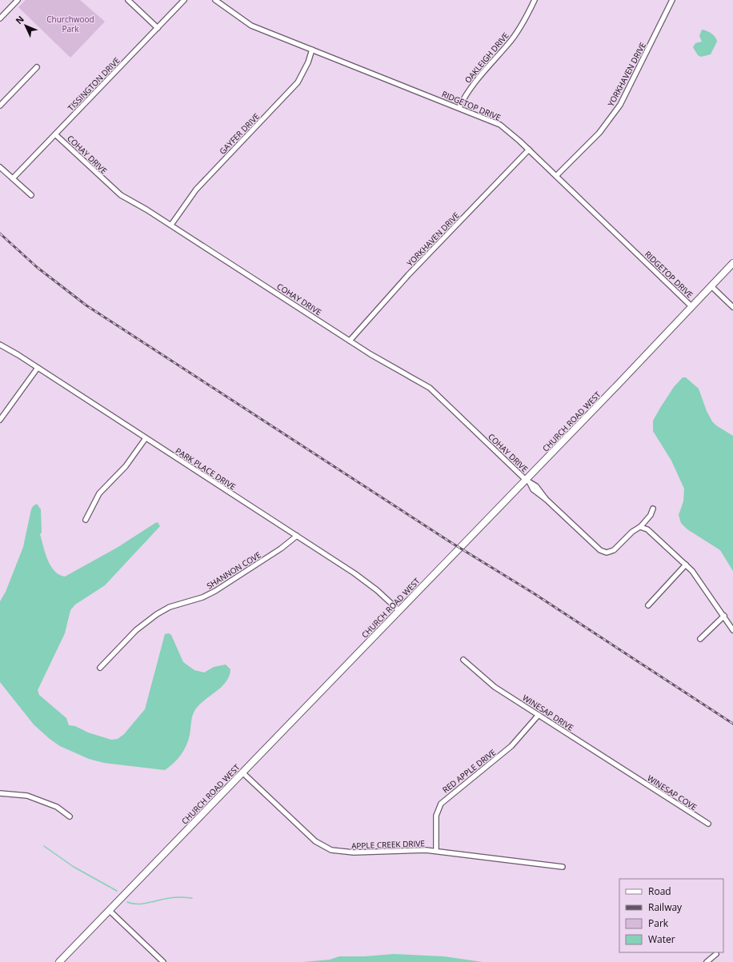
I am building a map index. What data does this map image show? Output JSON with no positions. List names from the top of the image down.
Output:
{
  "streets": {
    "street": [
      "OAKLEIGH DRIVE",
      "YORKHAVEN DRIVE",
      "TISSINGTON DRIVE",
      "RIDGETOP DRIVE",
      "GAYFER DRIVE",
      "COHAY DRIVE",
      "CHURCH ROAD WEST",
      "PARK PLACE DRIVE",
      "SHANNON COVE",
      "WINESAP DRIVE",
      "RED APPLE DRIVE",
      "WINESAP COVE",
      "APPLE CREEK DRIVE"
    ]
  },
  "crossings": [
    ["OAKLEIGH DRIVE", "RIDGETOP DRIVE"],
    ["YORKHAVEN DRIVE", "RIDGETOP DRIVE"],
    ["YORKHAVEN DRIVE", "COHAY DRIVE"],
    ["TISSINGTON DRIVE", "COHAY DRIVE"],
    ["RIDGETOP DRIVE", "GAYFER DRIVE"],
    ["RIDGETOP DRIVE", "CHURCH ROAD WEST"],
    ["GAYFER DRIVE", "COHAY DRIVE"],
    ["COHAY DRIVE", "CHURCH ROAD WEST"],
    ["CHURCH ROAD WEST", "PARK PLACE DRIVE"],
    ["CHURCH ROAD WEST", "APPLE CREEK DRIVE"],
    ["PARK PLACE DRIVE", "SHANNON COVE"],
    ["WINESAP DRIVE", "RED APPLE DRIVE"],
    ["WINESAP DRIVE", "WINESAP COVE"],
    ["RED APPLE DRIVE", "APPLE CREEK DRIVE"]
  ],
  "parks": ["Churchwood Park"],
  "legend": [
    "Road",
    "Railway",
    "Park",
    "Water"
  ],
  "north": "top left"
}
